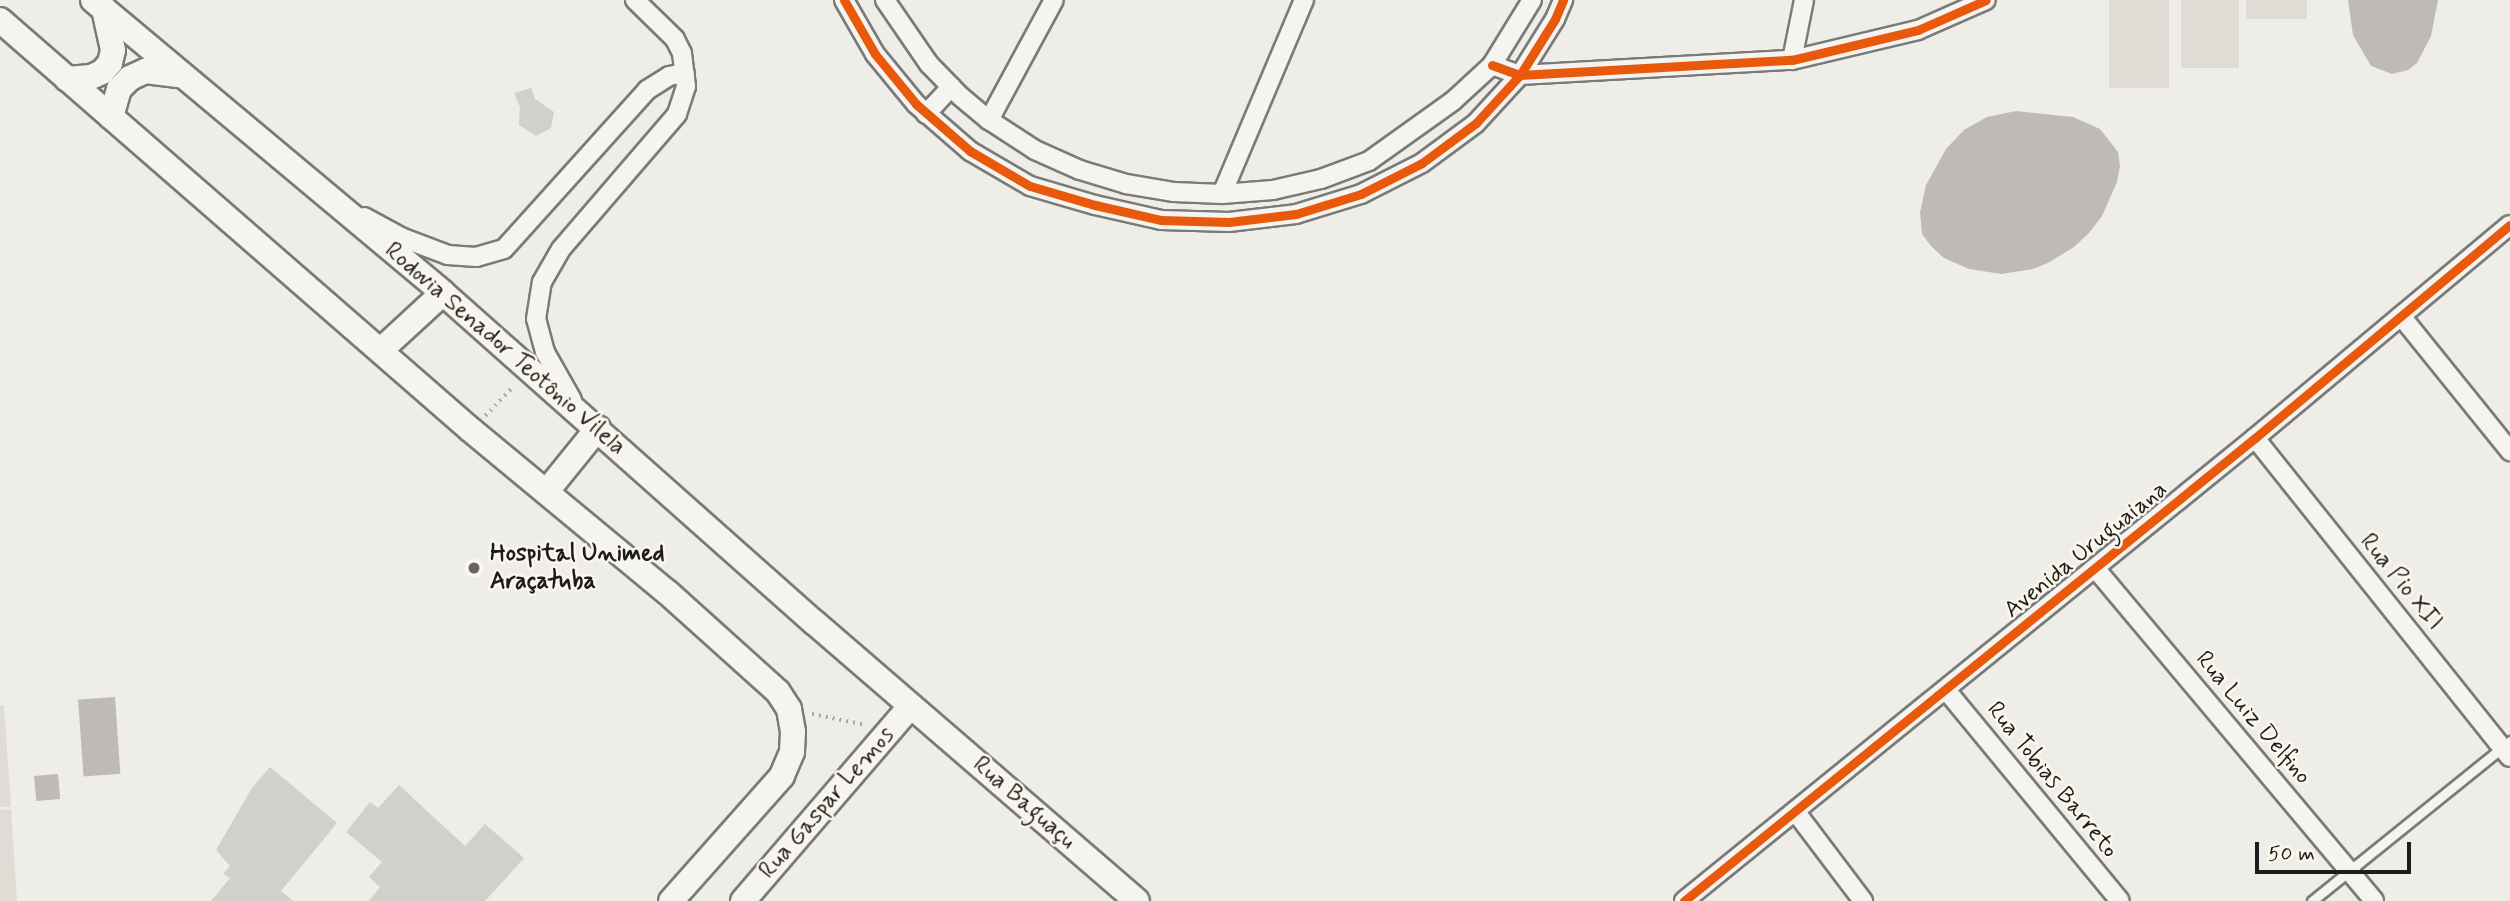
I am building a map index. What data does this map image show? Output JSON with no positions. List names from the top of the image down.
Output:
{
  "streets": {
    "main road": ["Rodovia Senador Teotônio Vilela", "Rua Gaspar Lemos", "Rua Baguaçu"],
    "street": [
      "Avenida Uruguaiana",
      "Rua Pio XII",
      "Rua Luiz Delfino",
      "Rua Tobias Barreto"
    ]
  },
  "crossings": [
    ["Rodovia Senador Teotônio Vilela", "Rua Gaspar Lemos"],
    ["Rodovia Senador Teotônio Vilela", "Rua Baguaçu"],
    ["Avenida Uruguaiana", "Rua Pio XII"],
    ["Avenida Uruguaiana", "Rua Luiz Delfino"],
    ["Avenida Uruguaiana", "Rua Tobias Barreto"],
    ["Rua Gaspar Lemos", "Rua Baguaçu"]
  ],
  "places": ["Hospital Unimed Araçatuba"],
  "scale_bar": "50 m"
}
